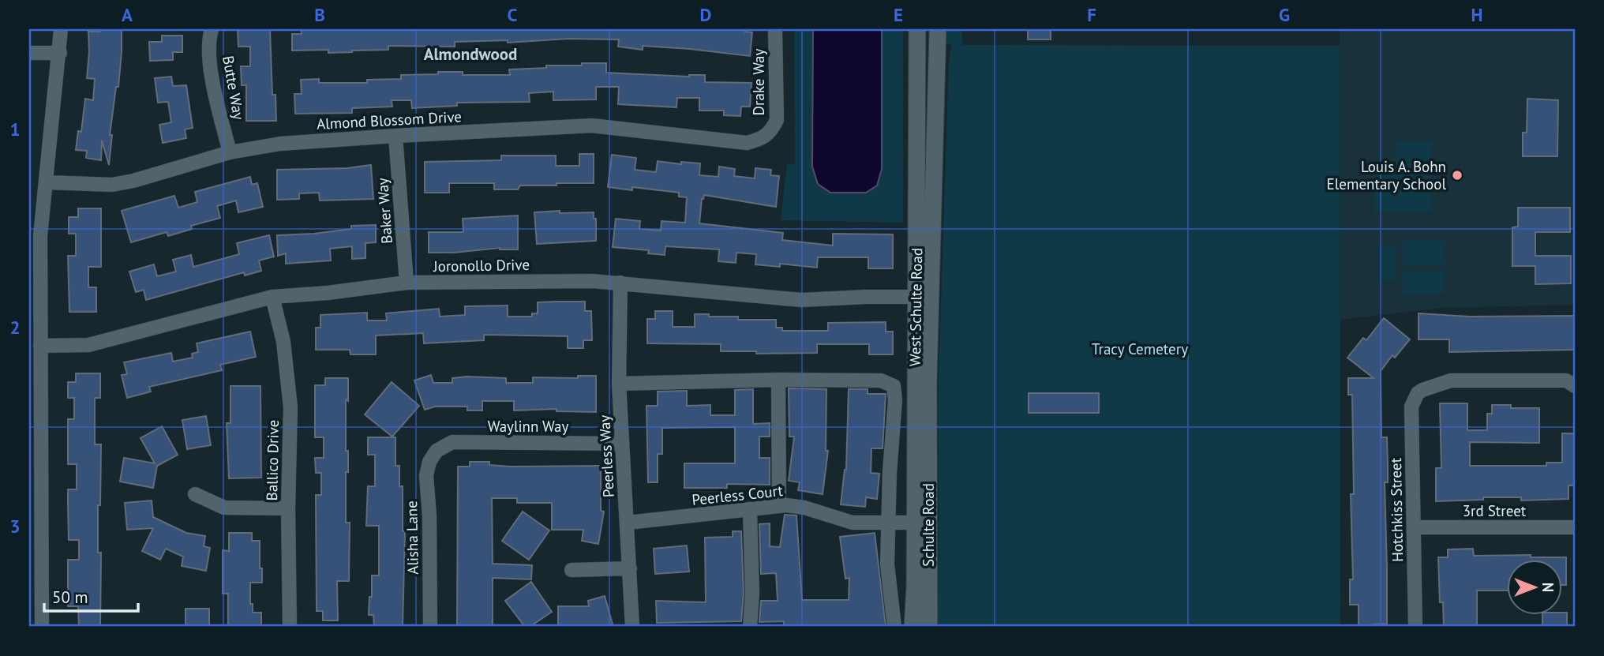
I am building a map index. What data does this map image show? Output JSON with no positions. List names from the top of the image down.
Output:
{
  "streets": {
    "main road": ["West Schulte Road", "Schulte Road"],
    "street": [
      "Drake Way",
      "Butte Way",
      "Almond Blossom Drive",
      "Baker Way",
      "Joronollo Drive",
      "Waylinn Way",
      "Peerless Way",
      "Ballico Drive",
      "Peerless Court",
      "Hotchkiss Street",
      "3rd Street",
      "Alisha Lane"
    ]
  },
  "crossings": [
    ["Drake Way", "Almond Blossom Drive"],
    ["Butte Way", "Almond Blossom Drive"],
    ["Almond Blossom Drive", "Baker Way"],
    ["Baker Way", "Joronollo Drive"],
    ["Joronollo Drive", "West Schulte Road"],
    ["Joronollo Drive", "Peerless Way"],
    ["Joronollo Drive", "Ballico Drive"],
    ["West Schulte Road", "Peerless Court"],
    ["West Schulte Road", "Schulte Road"],
    ["Waylinn Way", "Peerless Way"],
    ["Waylinn Way", "Alisha Lane"],
    ["Peerless Way", "Peerless Court"],
    ["Hotchkiss Street", "3rd Street"]
  ],
  "districts": ["Almondwood"],
  "parks": ["Tracy Cemetery"],
  "places": ["Louis A. Bohn Elementary School"],
  "scale_bar": "50 m",
  "north": "right",
  "grid": {
    "columns": [
      "A",
      "B",
      "C",
      "D",
      "E",
      "F",
      "G",
      "H"
    ],
    "rows": ["1", "2", "3"]
  }
}
